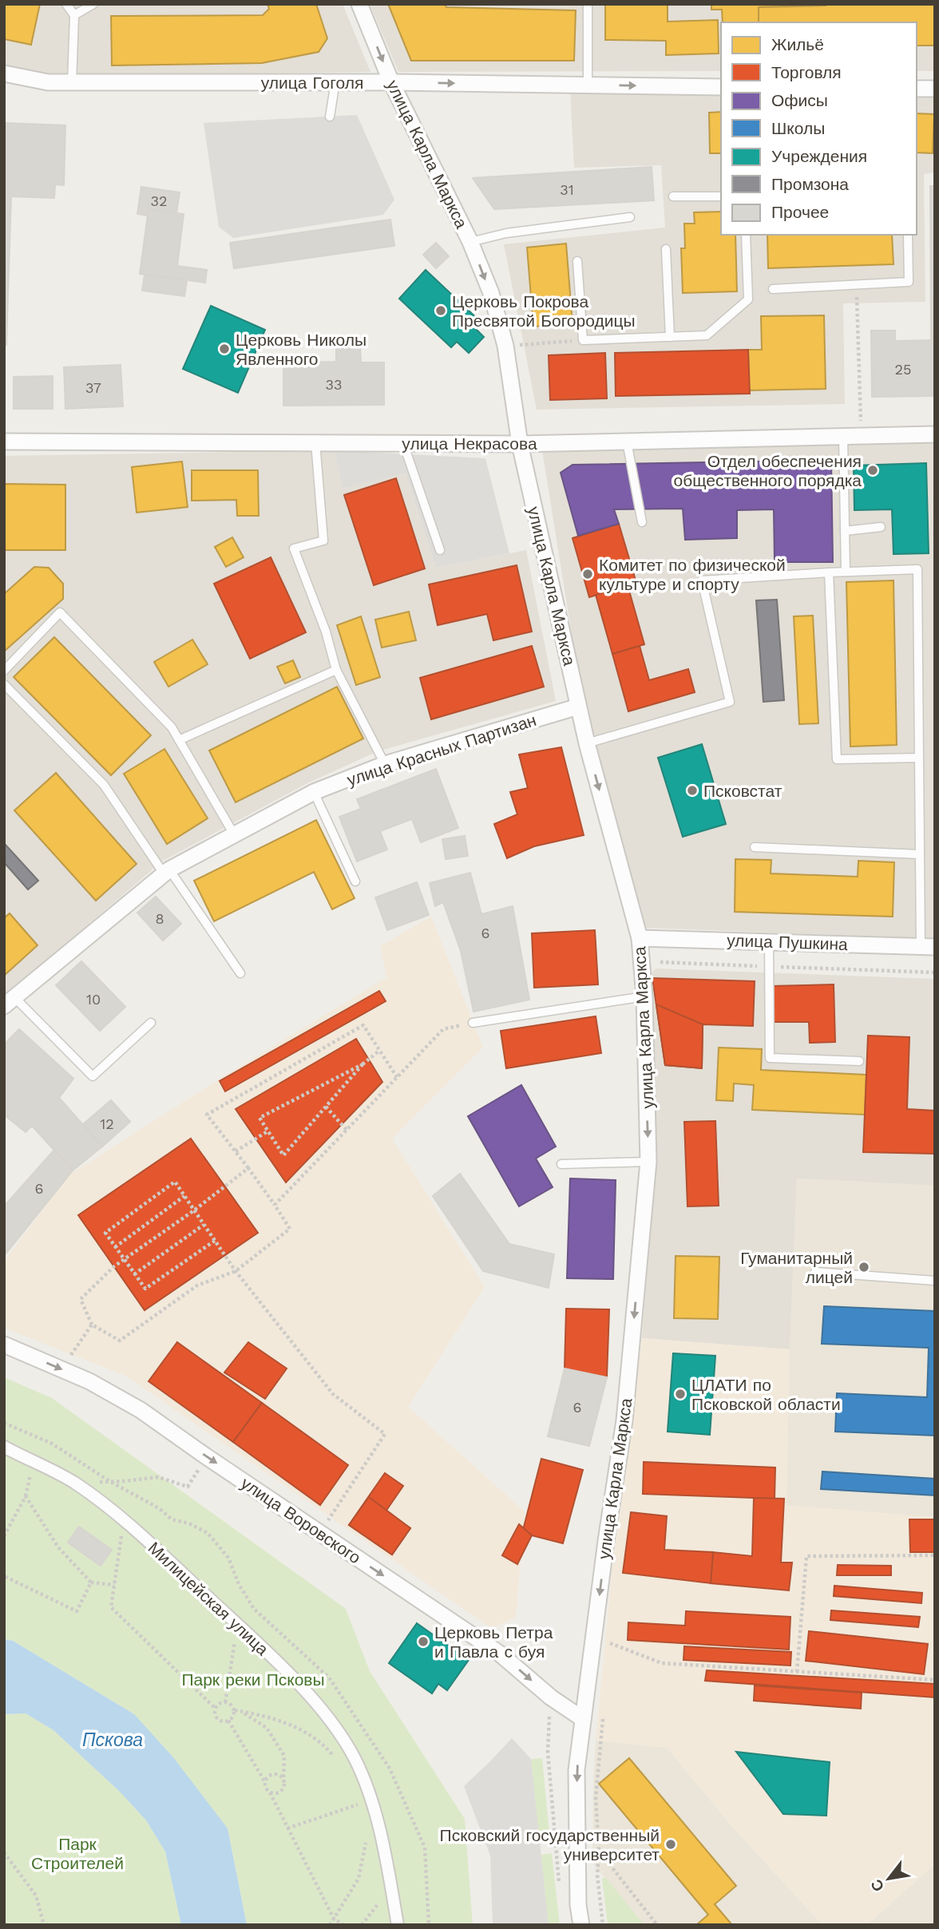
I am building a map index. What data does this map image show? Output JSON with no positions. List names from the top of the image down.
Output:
{
  "streets": {
    "street": [
      "улица Гоголя",
      "улица Карла Маркса",
      "улица Некрасова",
      "улица Красных Партизан",
      "улица Пушкина",
      "улица Воровского",
      "Милицейская улица"
    ]
  },
  "crossings": [
    ["улица Гоголя", "улица Карла Маркса"],
    ["улица Карла Маркса", "улица Некрасова"],
    ["улица Карла Маркса", "улица Красных Партизан"],
    ["улица Карла Маркса", "улица Пушкина"],
    ["улица Карла Маркса", "улица Воровского"]
  ],
  "one_way": ["улица Гоголя", "улица Карла Маркса", "улица Воровского"],
  "water": ["Пскова"],
  "parks": ["Парк реки Псковы", "Парк Строителей"],
  "places": [
    "Церковь Покрова Пресвятой Богородицы",
    "Церковь Николы Явленного",
    "Отдел обеспечения общественного порядка",
    "Комитет по физической культуре и спорту",
    "Псковстат",
    "Гуманитарный лицей",
    "ЦЛАТИ по Псковской области",
    "Церковь Петра и Павла с буя",
    "Псковский государственный университет"
  ],
  "house_numbers": [
    "31",
    "32",
    "25",
    "33",
    "37",
    "8",
    "6",
    "10",
    "12",
    "6",
    "6"
  ],
  "legend": [
    "Жильё",
    "Торговля",
    "Офисы",
    "Школы",
    "Учреждения",
    "Промзона",
    "Прочее"
  ],
  "north": "bottom left"
}
